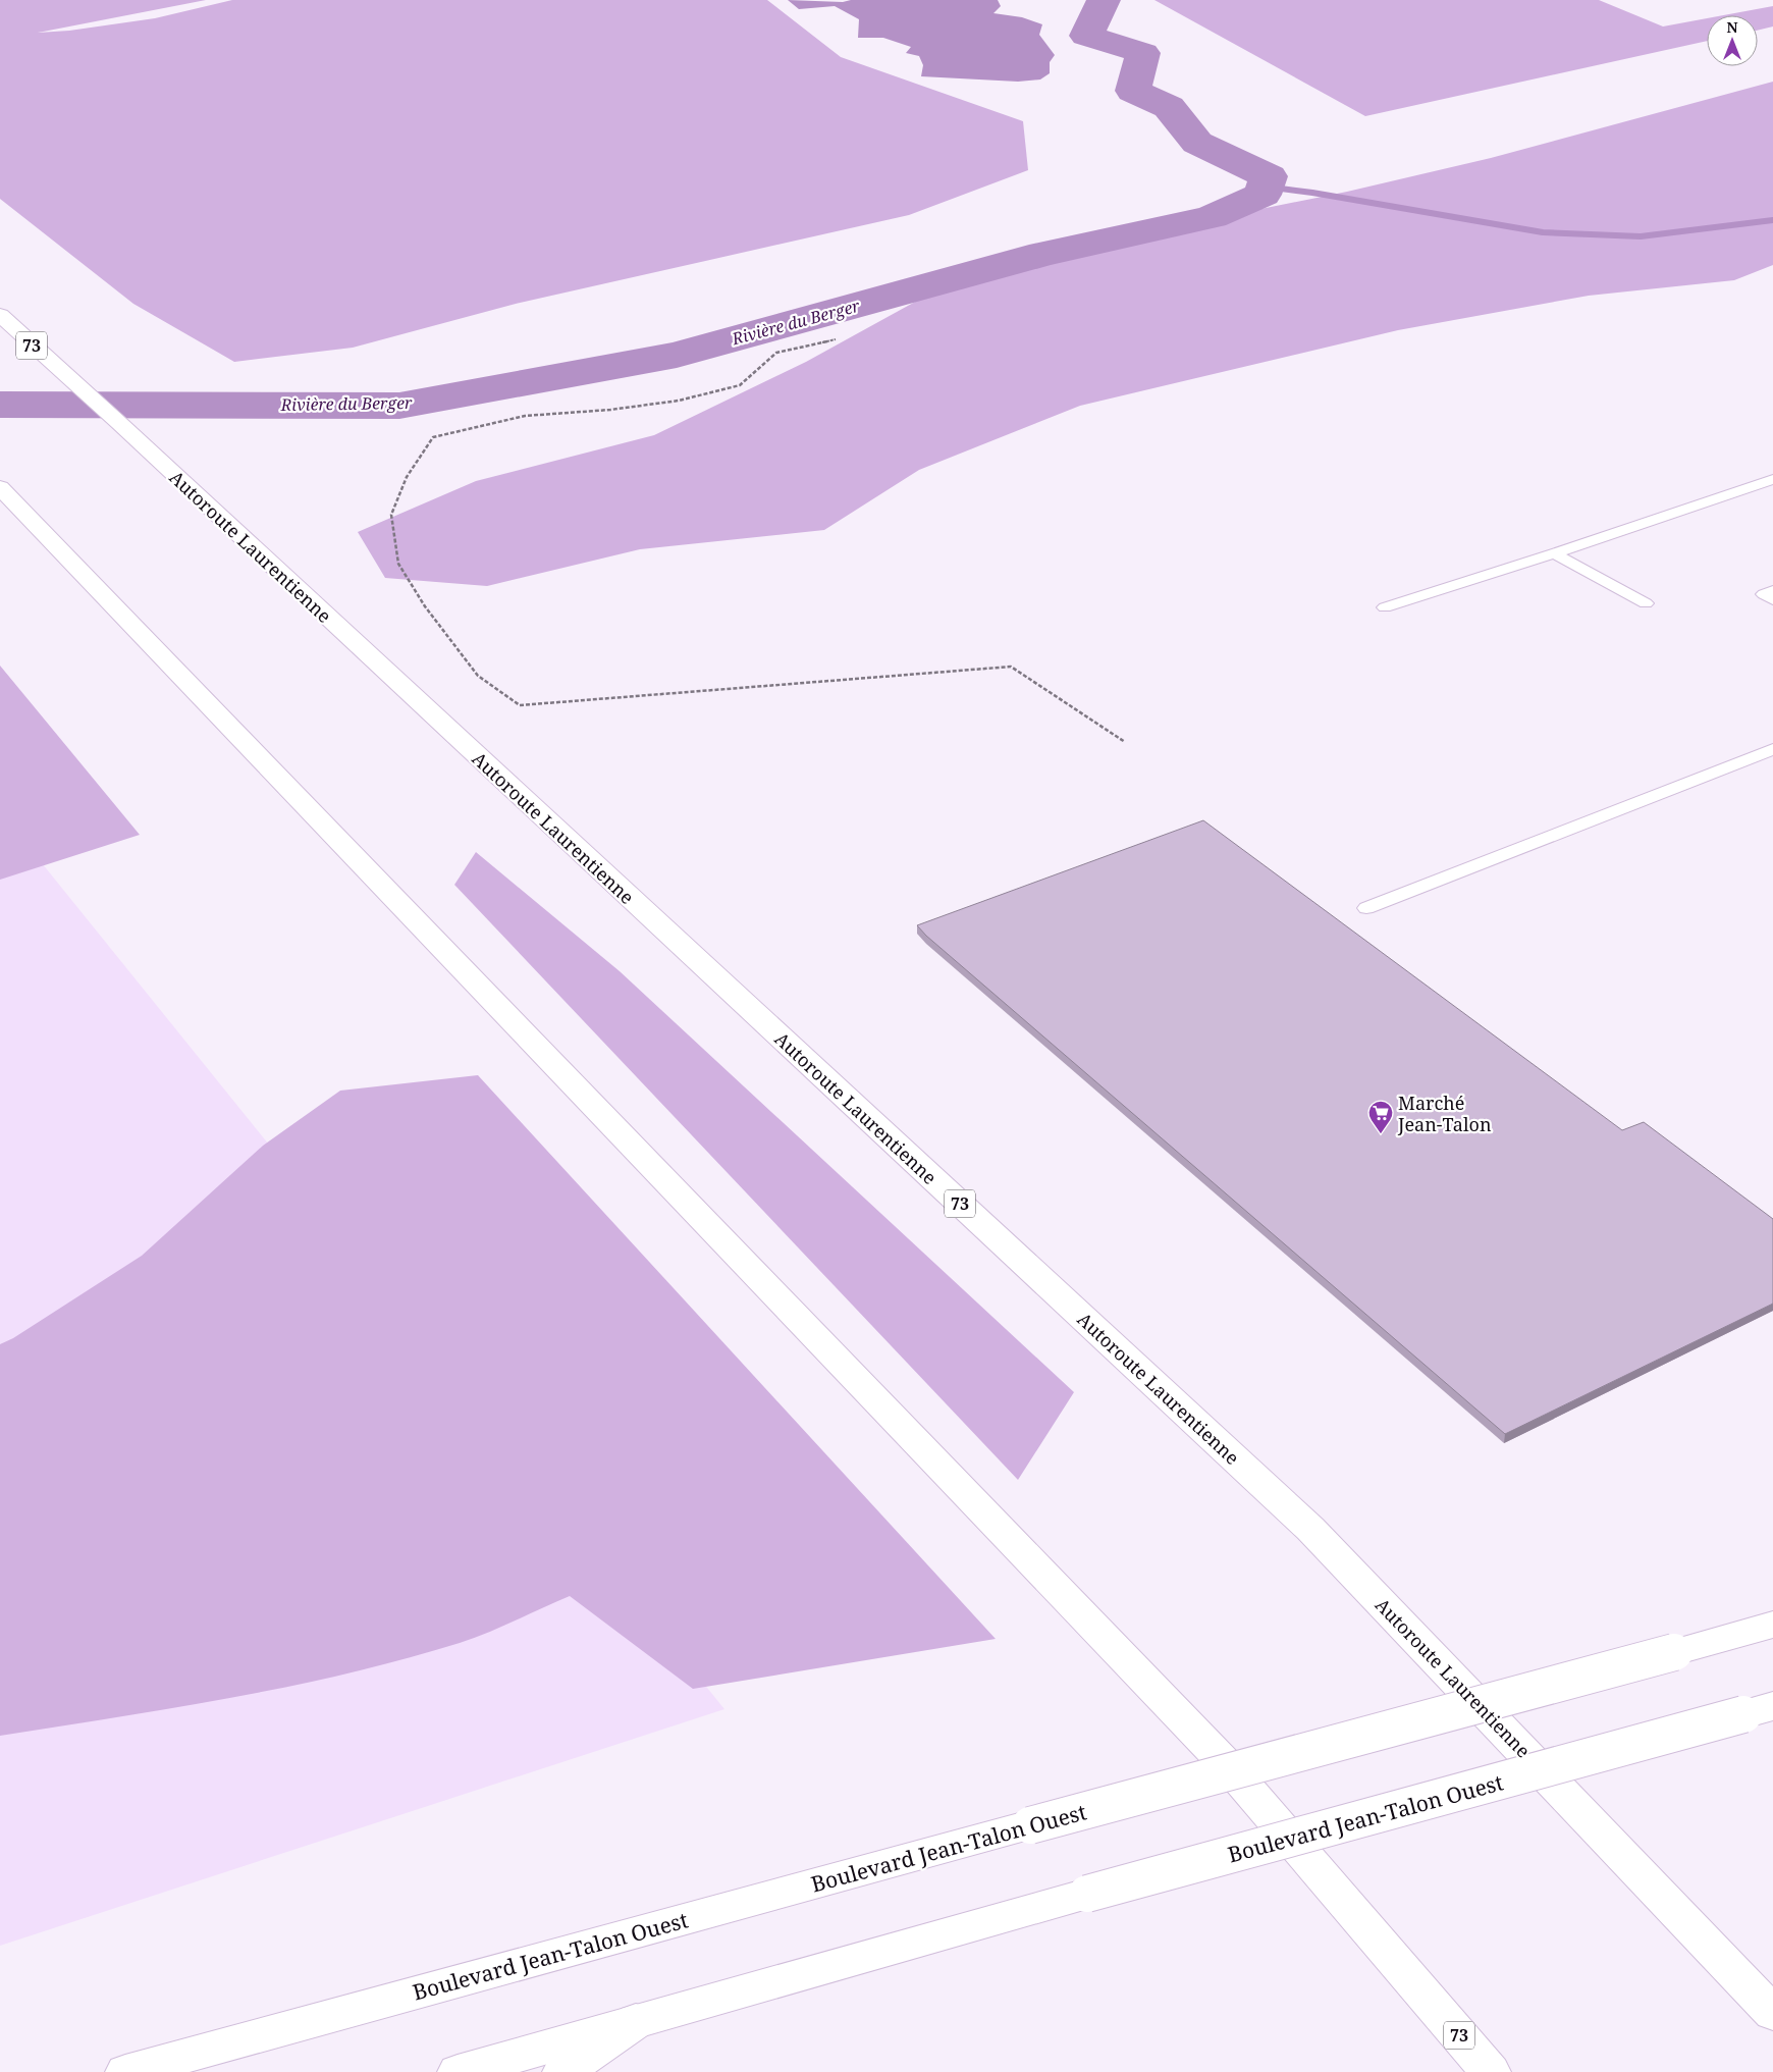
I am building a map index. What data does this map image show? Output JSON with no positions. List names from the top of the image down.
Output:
{
  "streets": {
    "main road": ["73", "Autoroute Laurentienne", "Boulevard Jean-Talon Ouest"]
  },
  "water": ["Rivière du Berger"],
  "places": {
    "supermarket": ["Marché Jean-Talon"]
  },
  "north": "top"
}
